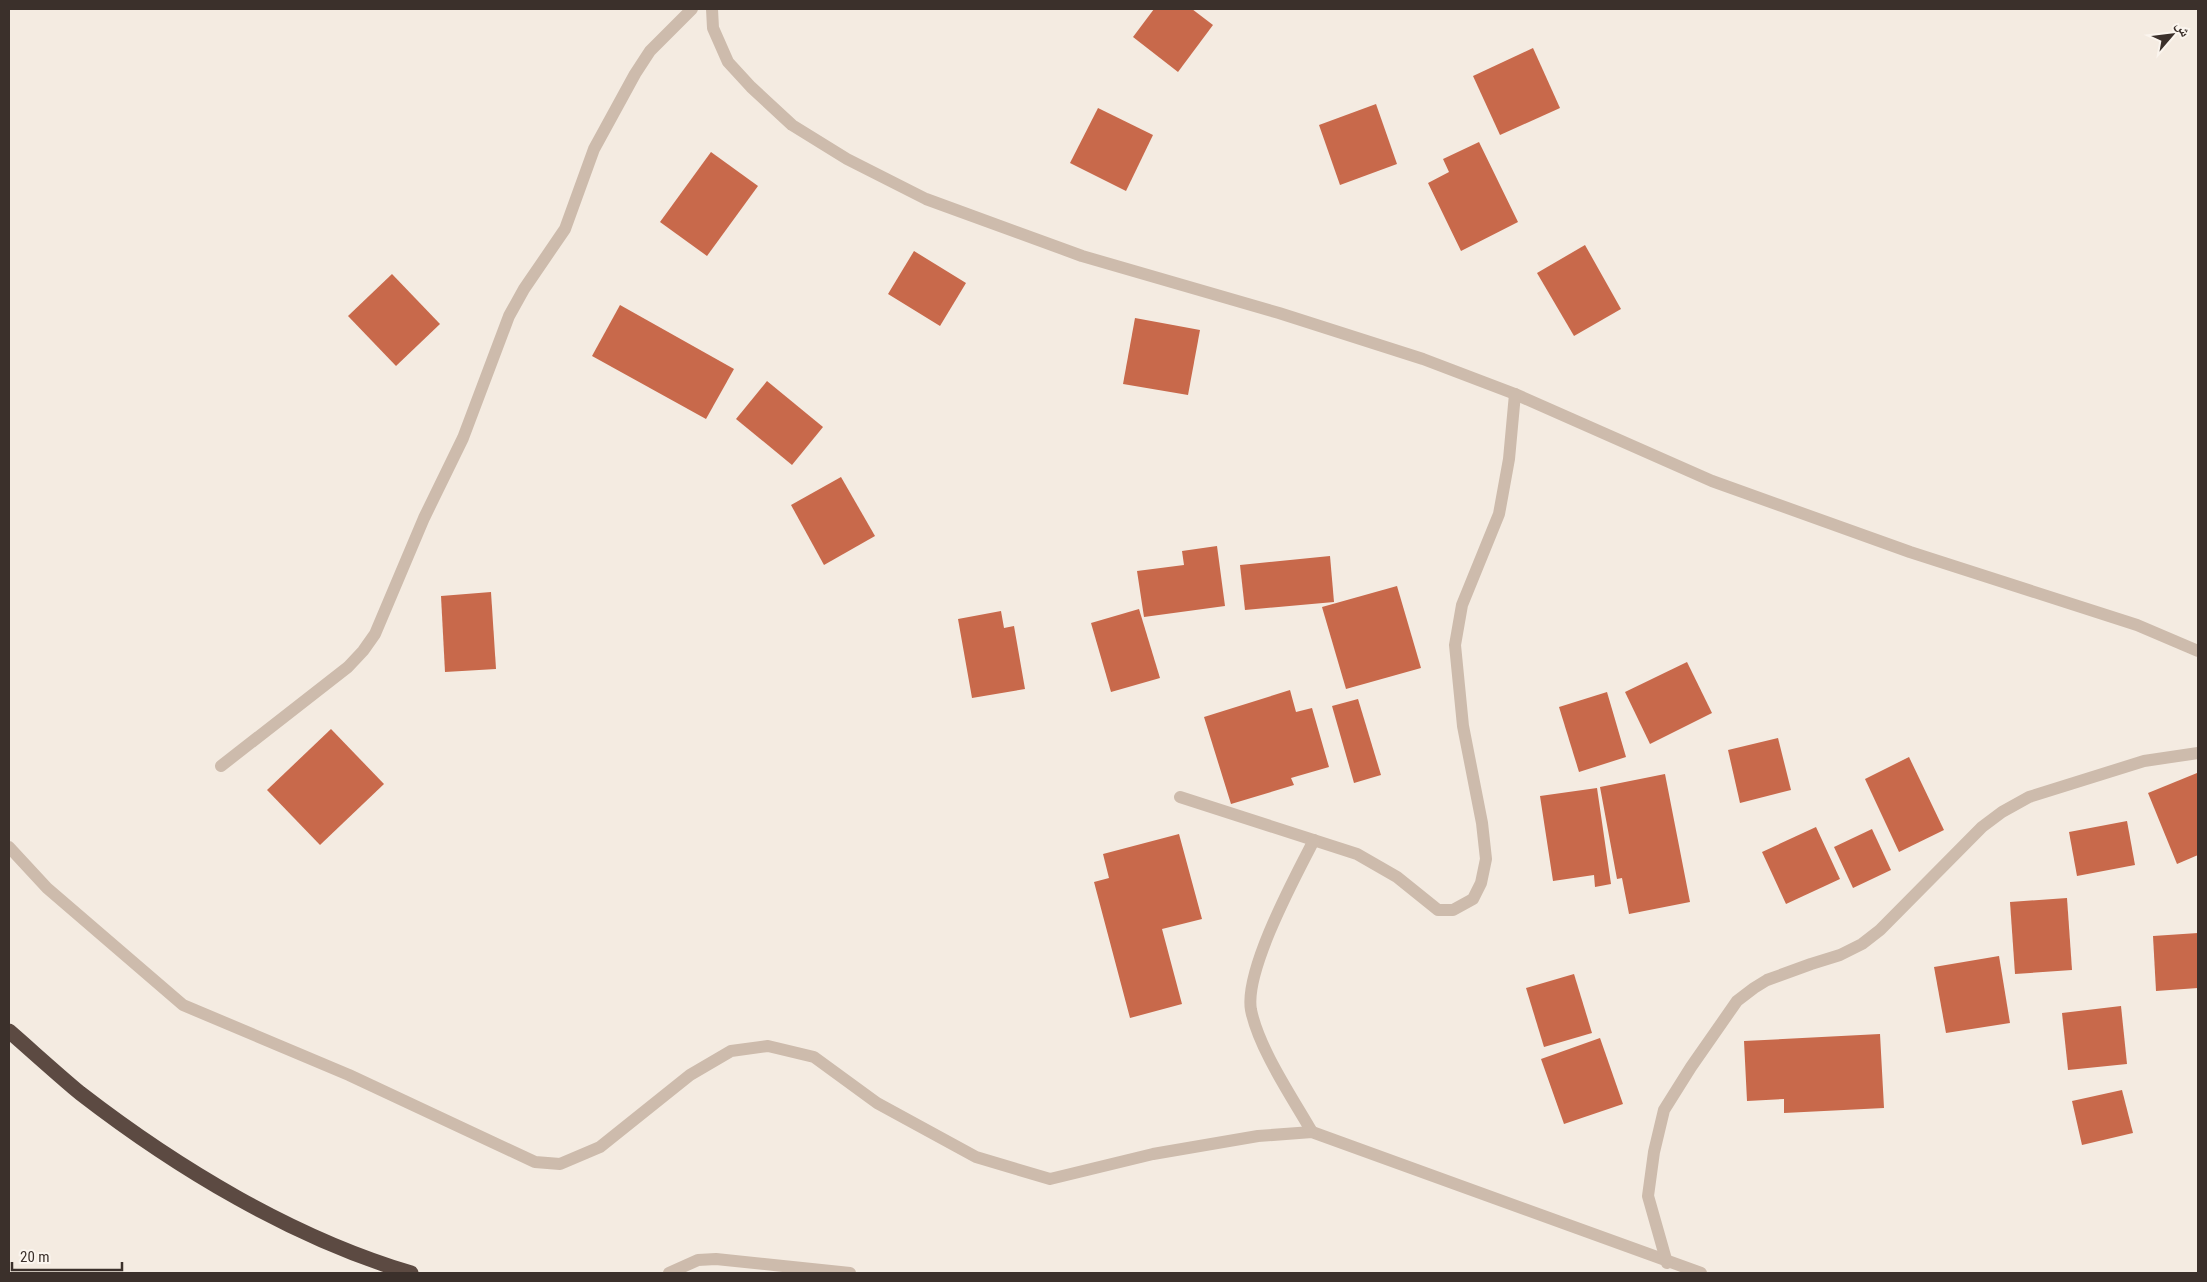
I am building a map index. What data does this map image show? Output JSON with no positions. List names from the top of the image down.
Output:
{
  "scale_bar": "20 m",
  "north": "top right"
}
